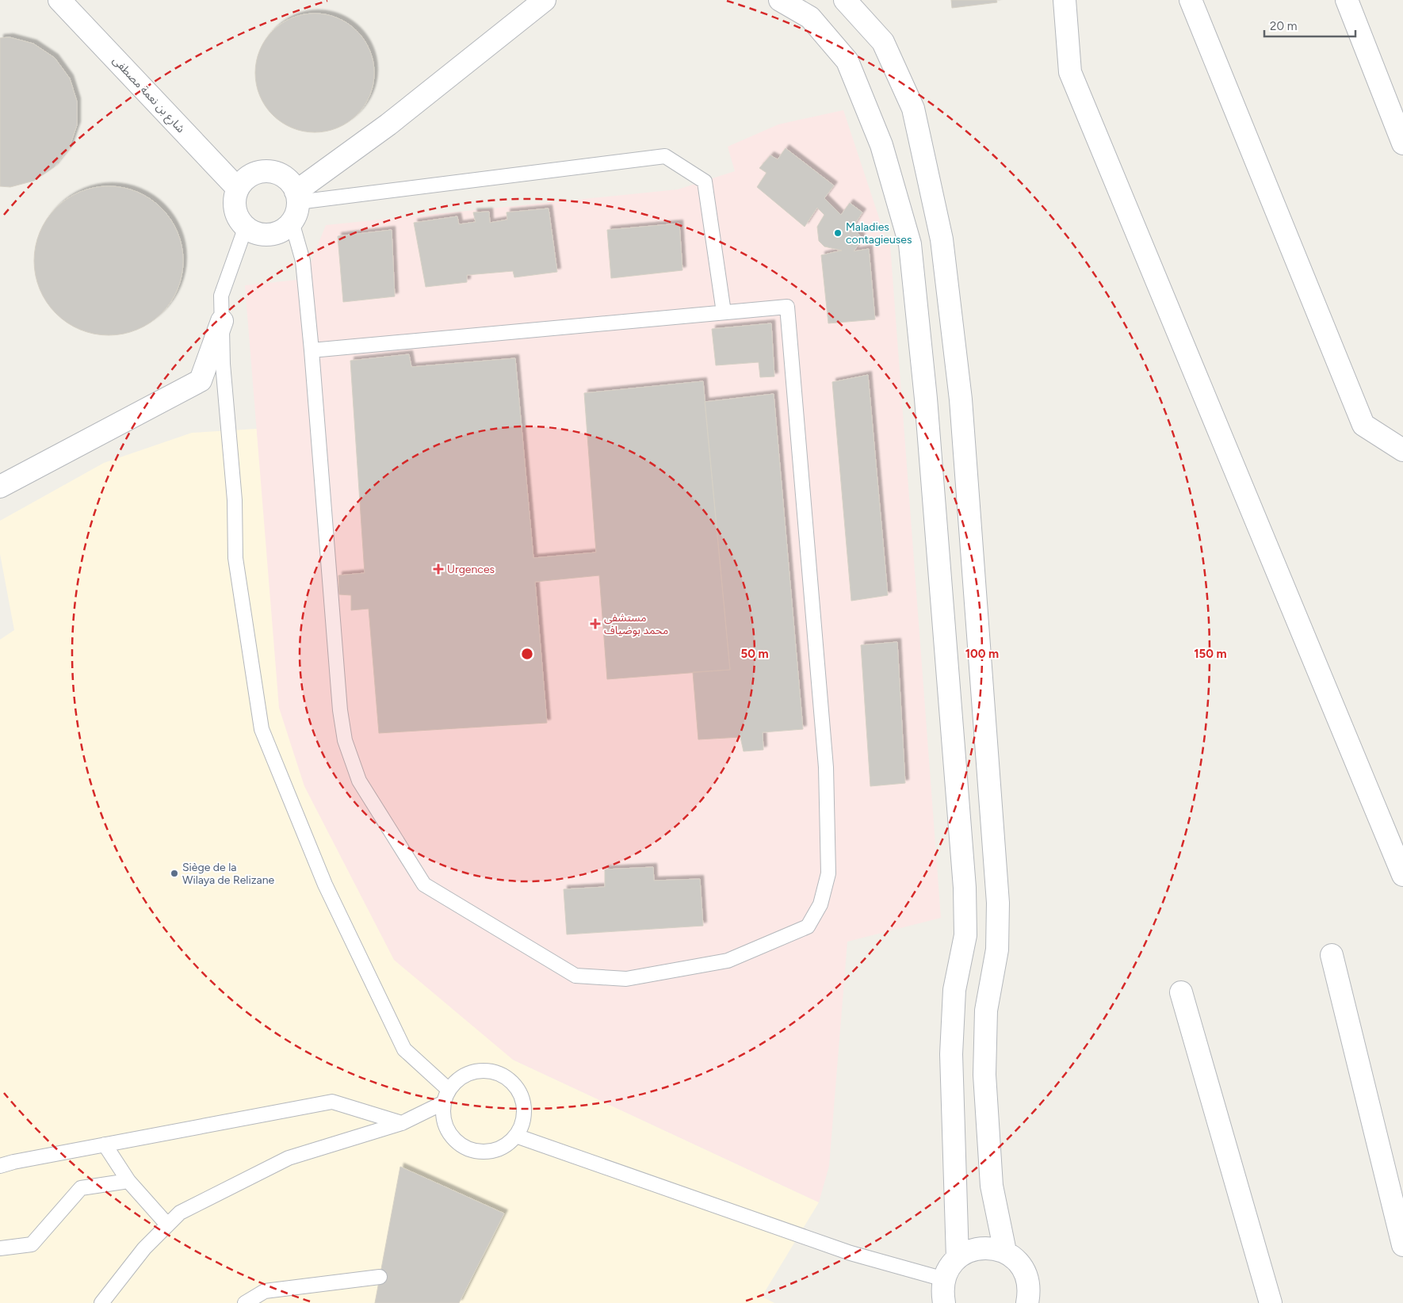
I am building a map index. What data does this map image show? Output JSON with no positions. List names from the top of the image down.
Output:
{
  "streets": {
    "street": ["شارع بن نعمة مصطفى"]
  },
  "places": {
    "other": ["Maladies contagieuses", "Siège de la Wilaya de Relizane"],
    "health": ["Urgences", "مستشفى محمد بوضياف"]
  },
  "scale_bar": "20 m",
  "rings": ["50 m", "100 m", "150 m"]
}
